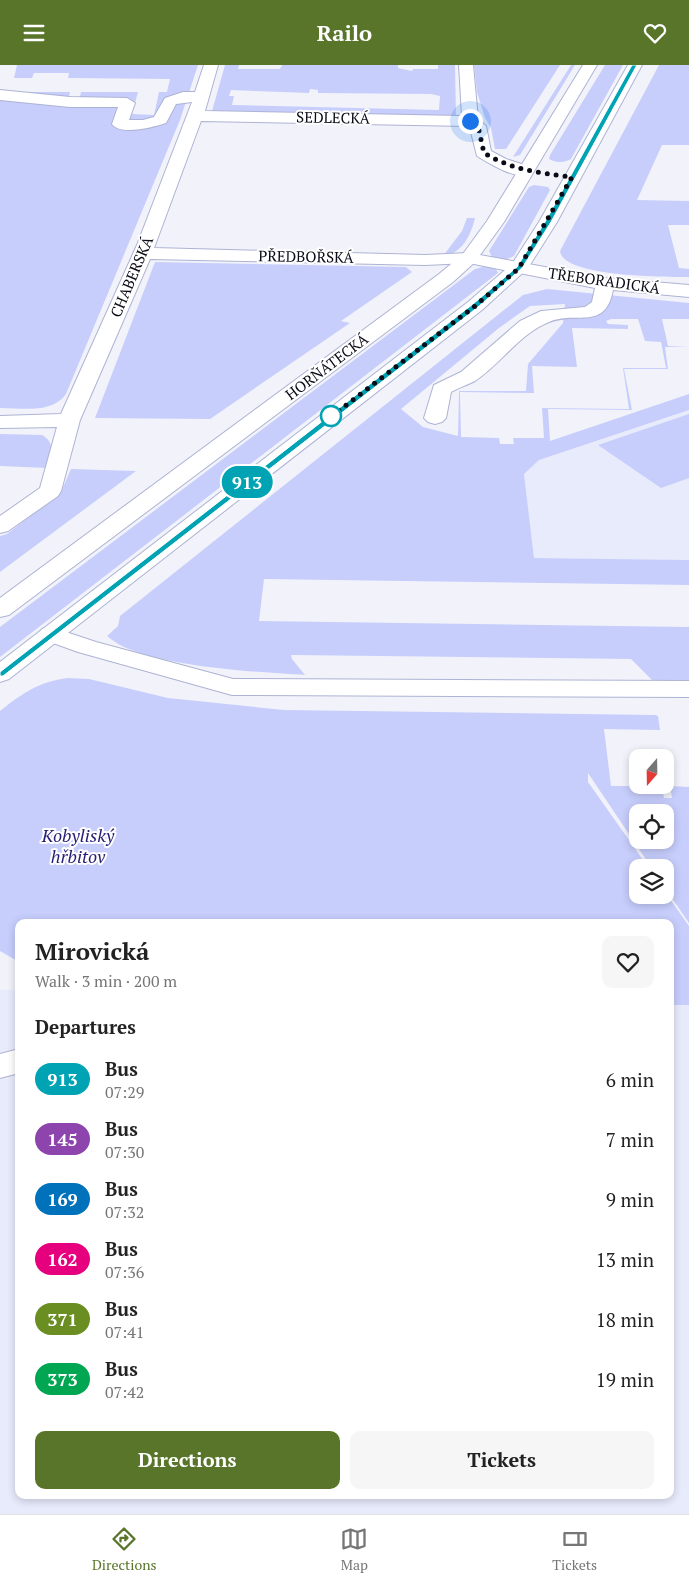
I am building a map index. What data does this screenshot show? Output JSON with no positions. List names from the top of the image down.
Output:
{
  "streets": {
    "main road": [
      "SEDLECKÁ",
      "PŘEDBOŘSKÁ",
      "CHABERSKÁ",
      "TŘEBORADICKÁ",
      "HORŇÁTECKÁ"
    ]
  },
  "crossings": [
    ["SEDLECKÁ", "CHABERSKÁ"],
    ["PŘEDBOŘSKÁ", "CHABERSKÁ"],
    ["PŘEDBOŘSKÁ", "TŘEBORADICKÁ"],
    ["PŘEDBOŘSKÁ", "HORŇÁTECKÁ"]
  ],
  "parks": ["Kobyliský hřbitov"],
  "lines": ["bus line 913"],
  "north": "bottom",
  "page": {
    "header": "Railo",
    "on_map": "913",
    "heading": [
      ["Mirovická", "Walk · 3 min · 200 m"],
      "Departures"
    ],
    "list": [
      {
        "mark": "913",
        "name": "Bus",
        "note": "07:29",
        "value": "6 min"
      },
      {
        "mark": "145",
        "name": "Bus",
        "note": "07:30",
        "value": "7 min"
      },
      {
        "mark": "169",
        "name": "Bus",
        "note": "07:32",
        "value": "9 min"
      },
      {
        "mark": "162",
        "name": "Bus",
        "note": "07:36",
        "value": "13 min"
      },
      {
        "mark": "371",
        "name": "Bus",
        "note": "07:41",
        "value": "18 min"
      },
      {
        "mark": "373",
        "name": "Bus",
        "note": "07:42",
        "value": "19 min"
      }
    ],
    "buttons": ["Directions", "Tickets"],
    "tabs": ["Directions", "Map", "Tickets"]
  }
}
